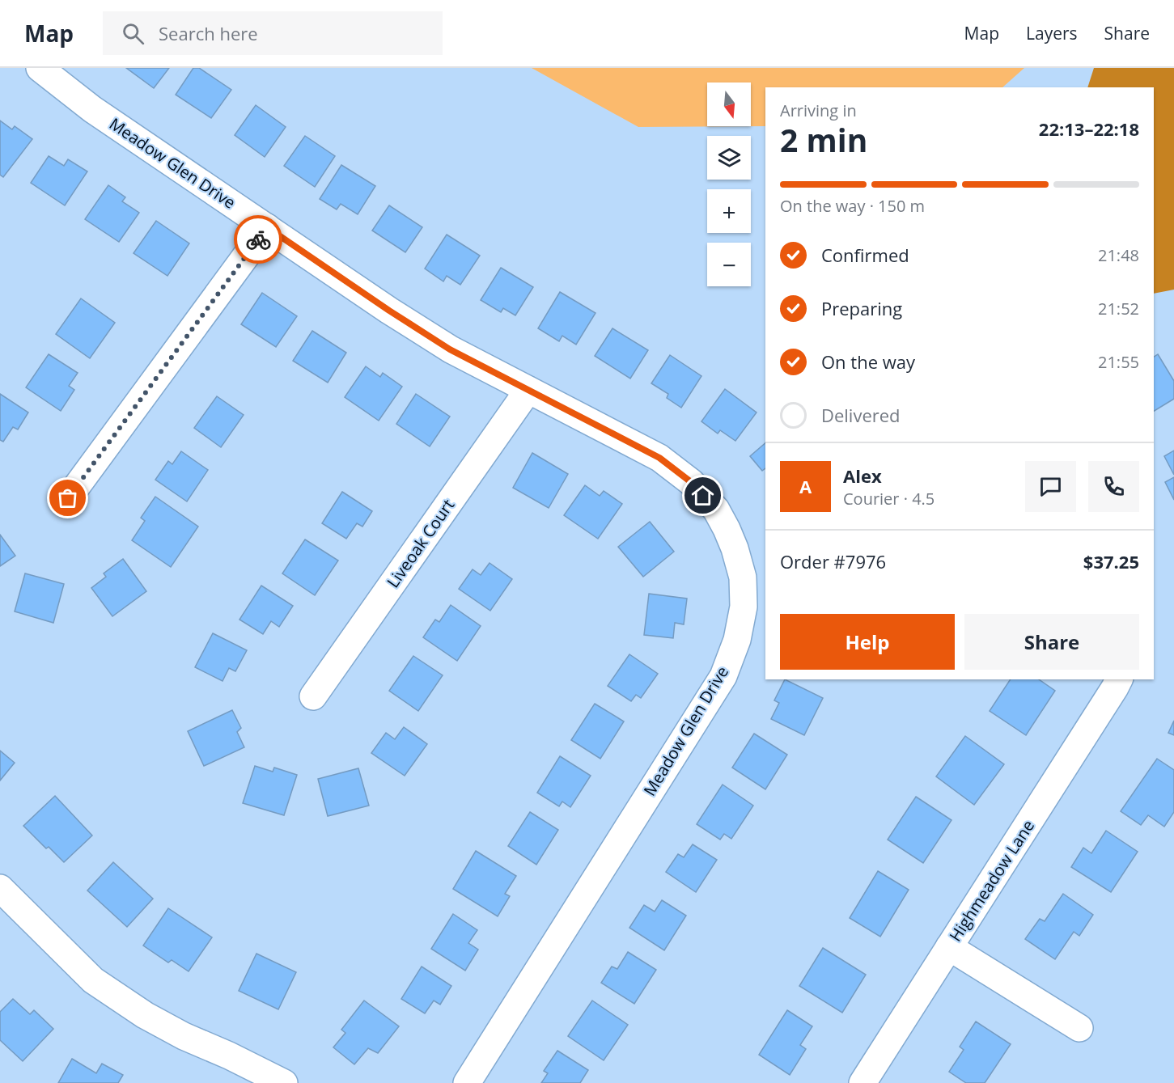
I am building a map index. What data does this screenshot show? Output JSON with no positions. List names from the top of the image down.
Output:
{
  "streets": {
    "street": ["Meadow Glen Drive", "Liveoak Court", "Highmeadow Lane"]
  },
  "crossings": [
    ["Meadow Glen Drive", "Liveoak Court"]
  ],
  "north": "bottom",
  "page": {
    "header": "Map",
    "search": "Search here",
    "nav": ["Map", "Layers", "Share"],
    "map_buttons": ["+", "−"],
    "heading": ["2 min", "Arriving in", "22:13–22:18"],
    "panel": [
      "Alex",
      "Courier · 4.5",
      "Order #7976",
      "$37.25"
    ],
    "bar": "On the way · 150 m",
    "list": [
      ["Confirmed", "21:48"],
      ["Preparing", "21:52"],
      ["On the way", "21:55"],
      "Delivered"
    ],
    "round": "A",
    "buttons": ["Help", "Share"]
  }
}
